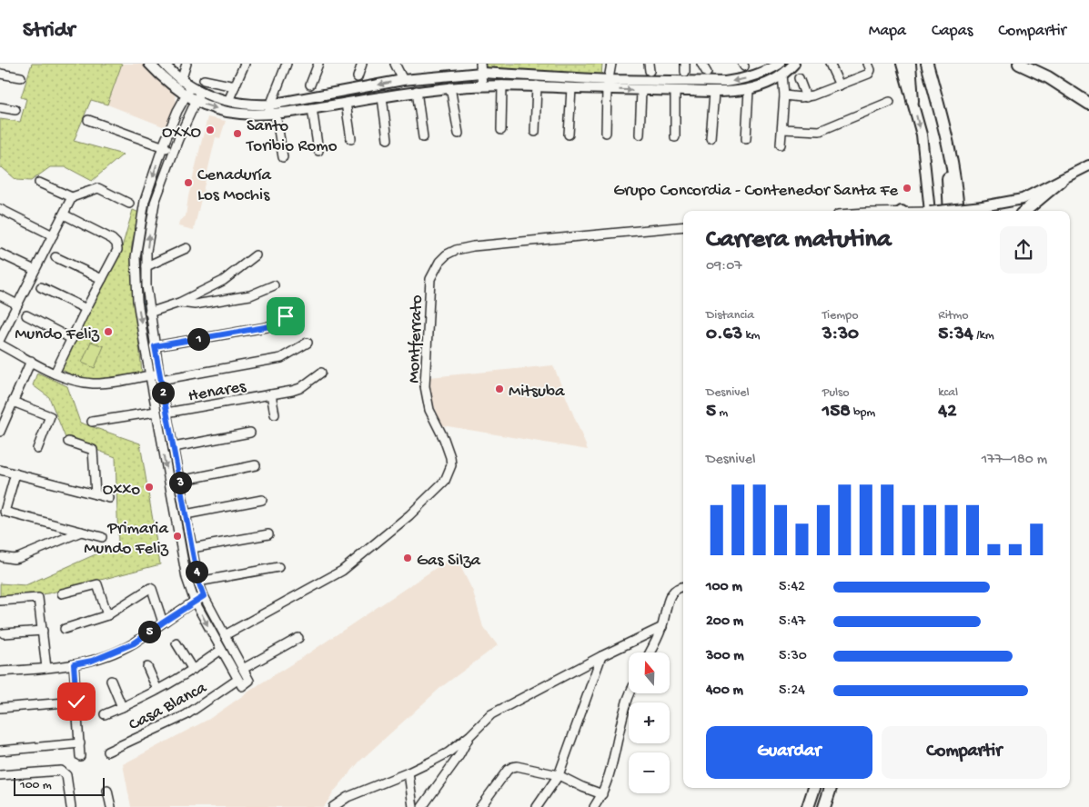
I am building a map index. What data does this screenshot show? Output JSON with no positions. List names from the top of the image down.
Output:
{
  "streets": {
    "street": ["Montferrato", "Henares", "Casa Blanca"]
  },
  "places": [
    "OXXO",
    "Santo Toribio Romo",
    "Cenaduría Los Mochis",
    "Grupo Concordia - Contenedor Santa Fe",
    "Mundo Feliz",
    "Mitsuba",
    "Oxxo",
    "Primaria Mundo Feliz",
    "Gas Silza"
  ],
  "scale_bar": "100 m",
  "north": "top",
  "page": {
    "header": "Stridr",
    "nav": ["Mapa", "Capas", "Compartir"],
    "heading": ["Carrera matutina", "09:07"],
    "stats": [
      ["Distancia", "0.63 km"],
      ["Tiempo", "3:30"],
      ["Ritmo", "5:34 /km"],
      ["Desnivel", "5 m"],
      ["Pulso", "158 bpm"],
      ["kcal", "42"]
    ],
    "pins": [
      "1",
      "2",
      "3",
      "4",
      "5"
    ],
    "chart": ["Desnivel", "177–180 m"],
    "list": [
      {
        "name": "100 m",
        "note": "5:42"
      },
      {
        "name": "200 m",
        "note": "5:47"
      },
      {
        "name": "300 m",
        "note": "5:30"
      },
      {
        "name": "400 m",
        "note": "5:24"
      }
    ],
    "map_buttons": ["+", "−"],
    "buttons": ["Guardar", "Compartir"],
    "scale": "100 m"
  }
}
